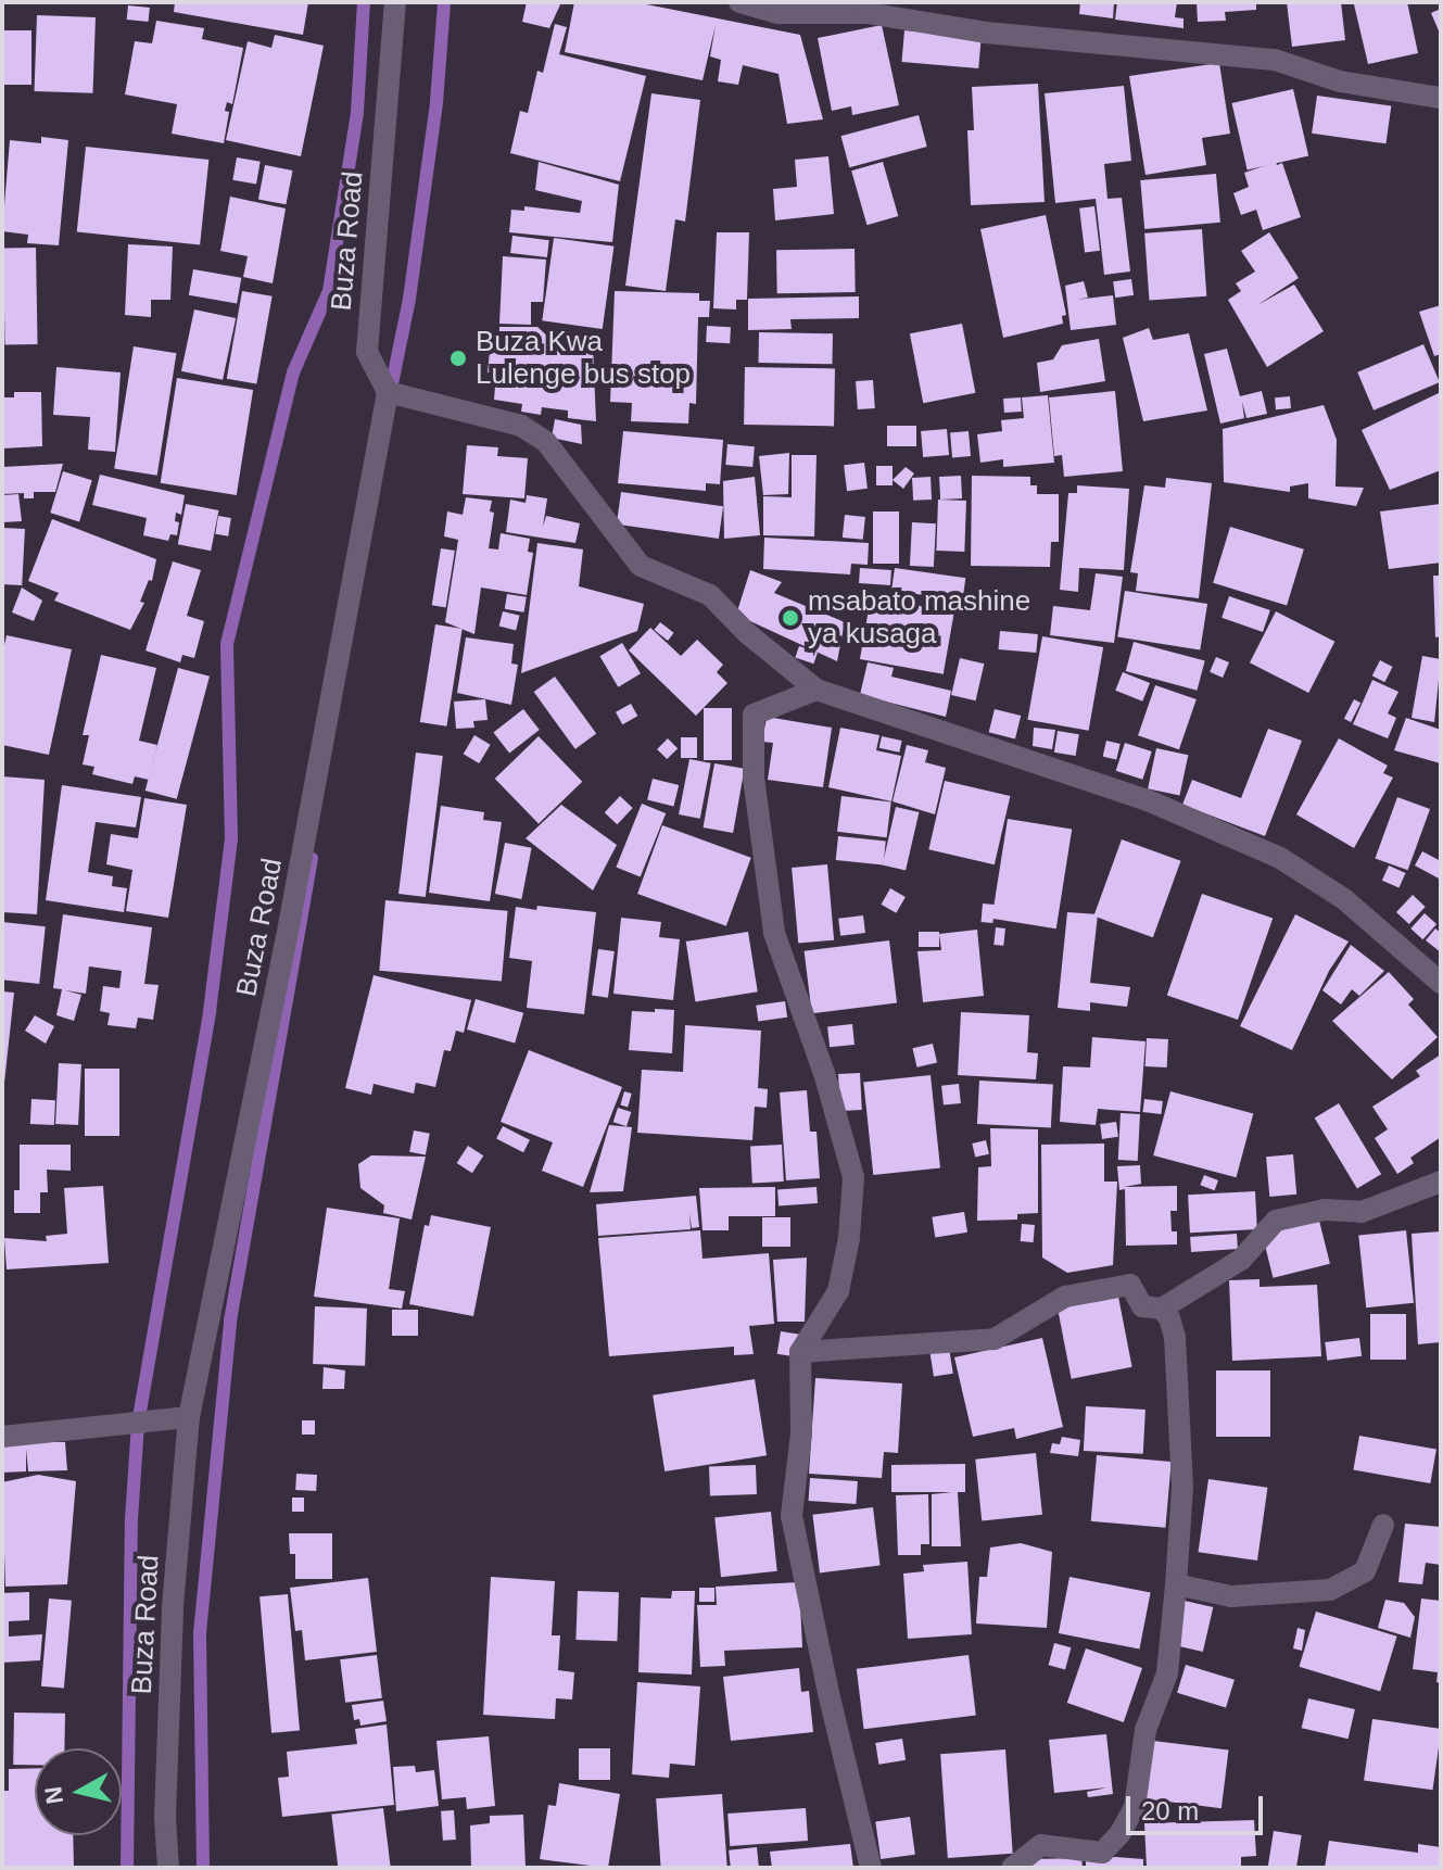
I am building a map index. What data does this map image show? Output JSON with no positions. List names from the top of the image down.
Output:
{
  "streets": {
    "street": ["Buza Road"]
  },
  "places": ["Buza Kwa Lulenge bus stop", "msabato mashine ya kusaga"],
  "scale_bar": "20 m",
  "north": "left"
}
